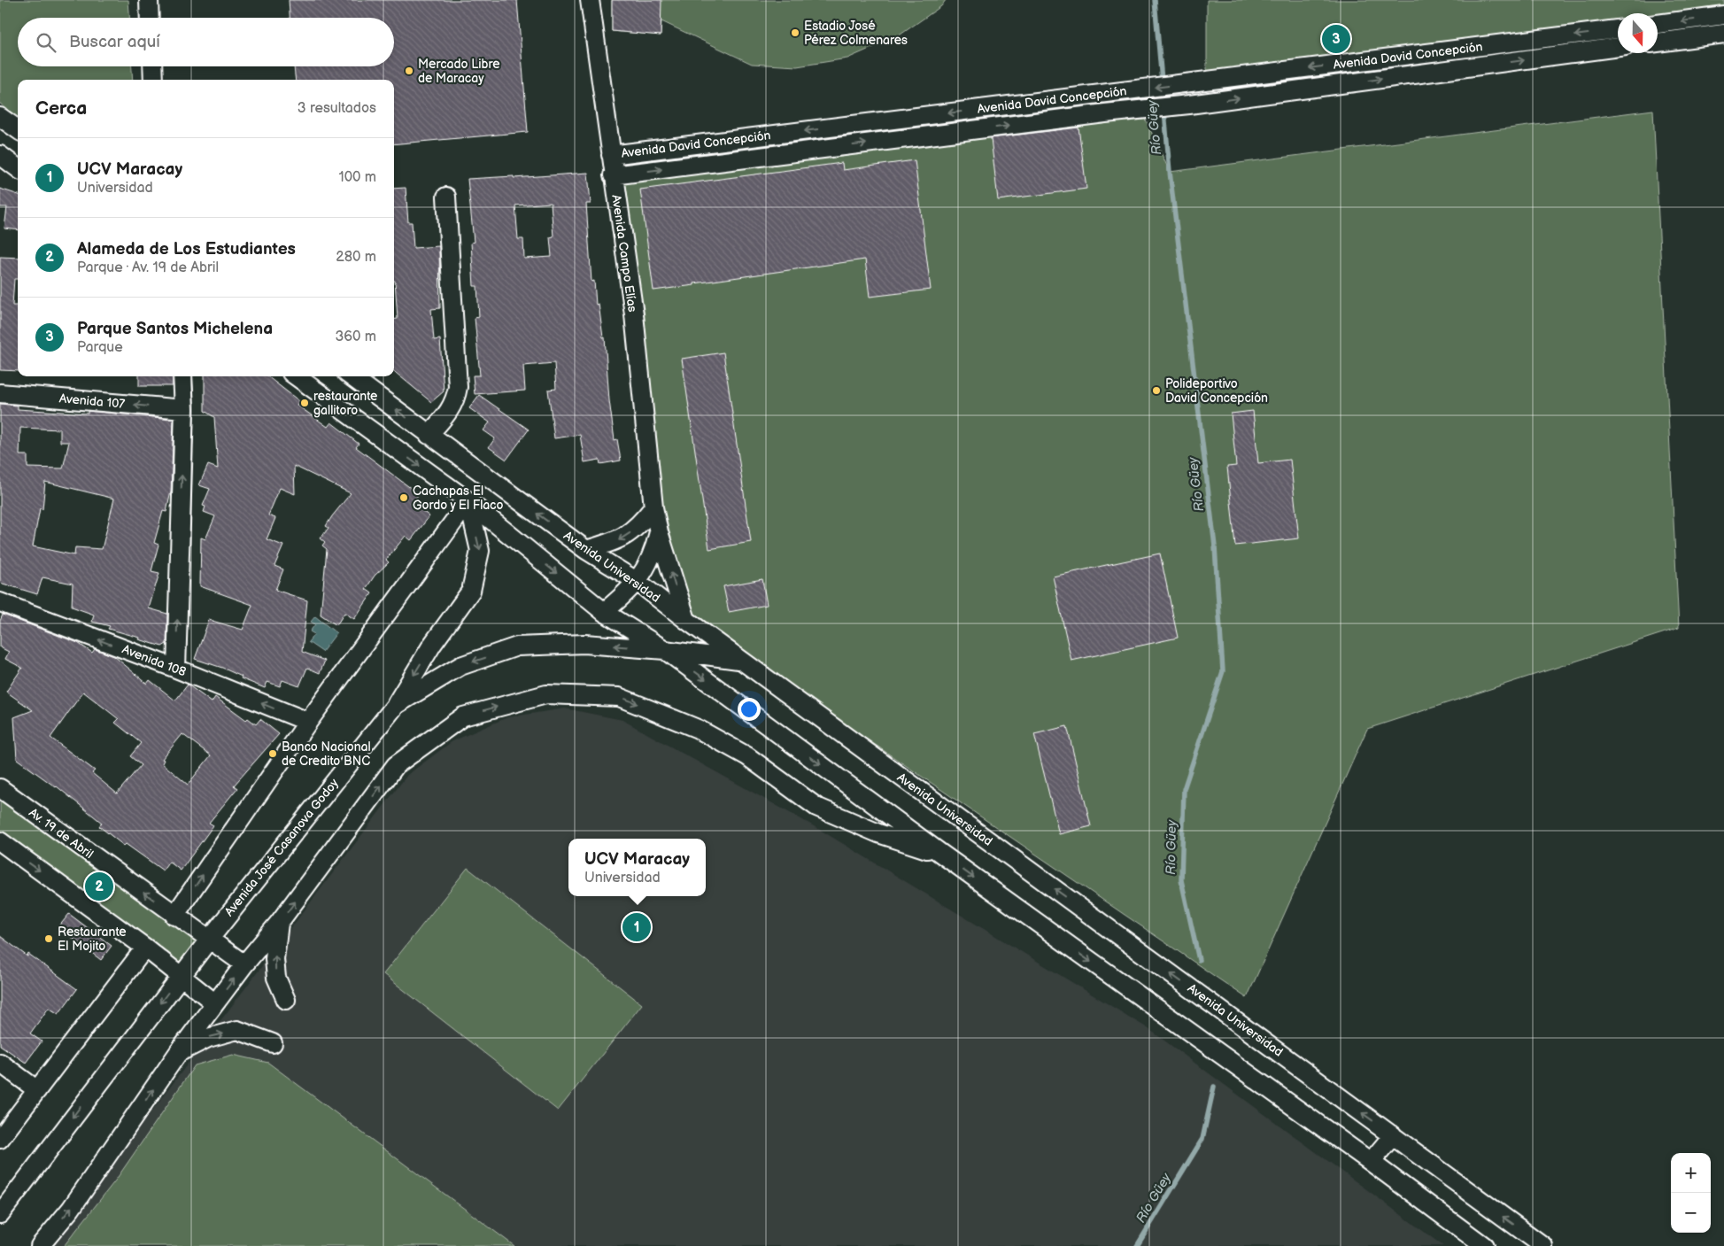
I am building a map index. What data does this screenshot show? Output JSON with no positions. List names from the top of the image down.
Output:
{
  "streets": {
    "street": [
      "Avenida David Concepción",
      "Avenida Campo Elías",
      "Avenida 107",
      "Avenida Universidad",
      "Avenida 108",
      "Av. 19 de Abril",
      "Avenida José Casanova Godoy"
    ]
  },
  "crossings": [
    ["Avenida David Concepción", "Avenida Campo Elías"],
    ["Avenida Campo Elías", "Avenida Universidad"],
    ["Avenida Universidad", "Avenida José Casanova Godoy"],
    ["Av. 19 de Abril", "Avenida José Casanova Godoy"]
  ],
  "one_way": ["Avenida 107", "Avenida 108"],
  "water": ["Río Güey"],
  "places": [
    "Estadio José Pérez Colmenares",
    "Mercado Libre de Maracay",
    "Polideportivo David Concepción",
    "restaurante gallitoro",
    "Cachapas El Gordo y El Flaco",
    "Banco Nacional de Credito BNC",
    "Restaurante El Mojito"
  ],
  "north": "bottom",
  "page": {
    "search": "Buscar aquí",
    "pins": ["3", "2", "1"],
    "heading": ["Cerca", "3 resultados"],
    "list": [
      {
        "mark": "1",
        "name": "UCV Maracay",
        "note": "Universidad",
        "value": "100 m"
      },
      {
        "mark": "2",
        "name": "Alameda de Los Estudiantes",
        "note": "Parque · Av. 19 de Abril",
        "value": "280 m"
      },
      {
        "mark": "3",
        "name": "Parque Santos Michelena",
        "note": "Parque",
        "value": "360 m"
      }
    ],
    "popup": ["UCV Maracay", "Universidad"],
    "map_buttons": ["+", "−"]
  }
}
